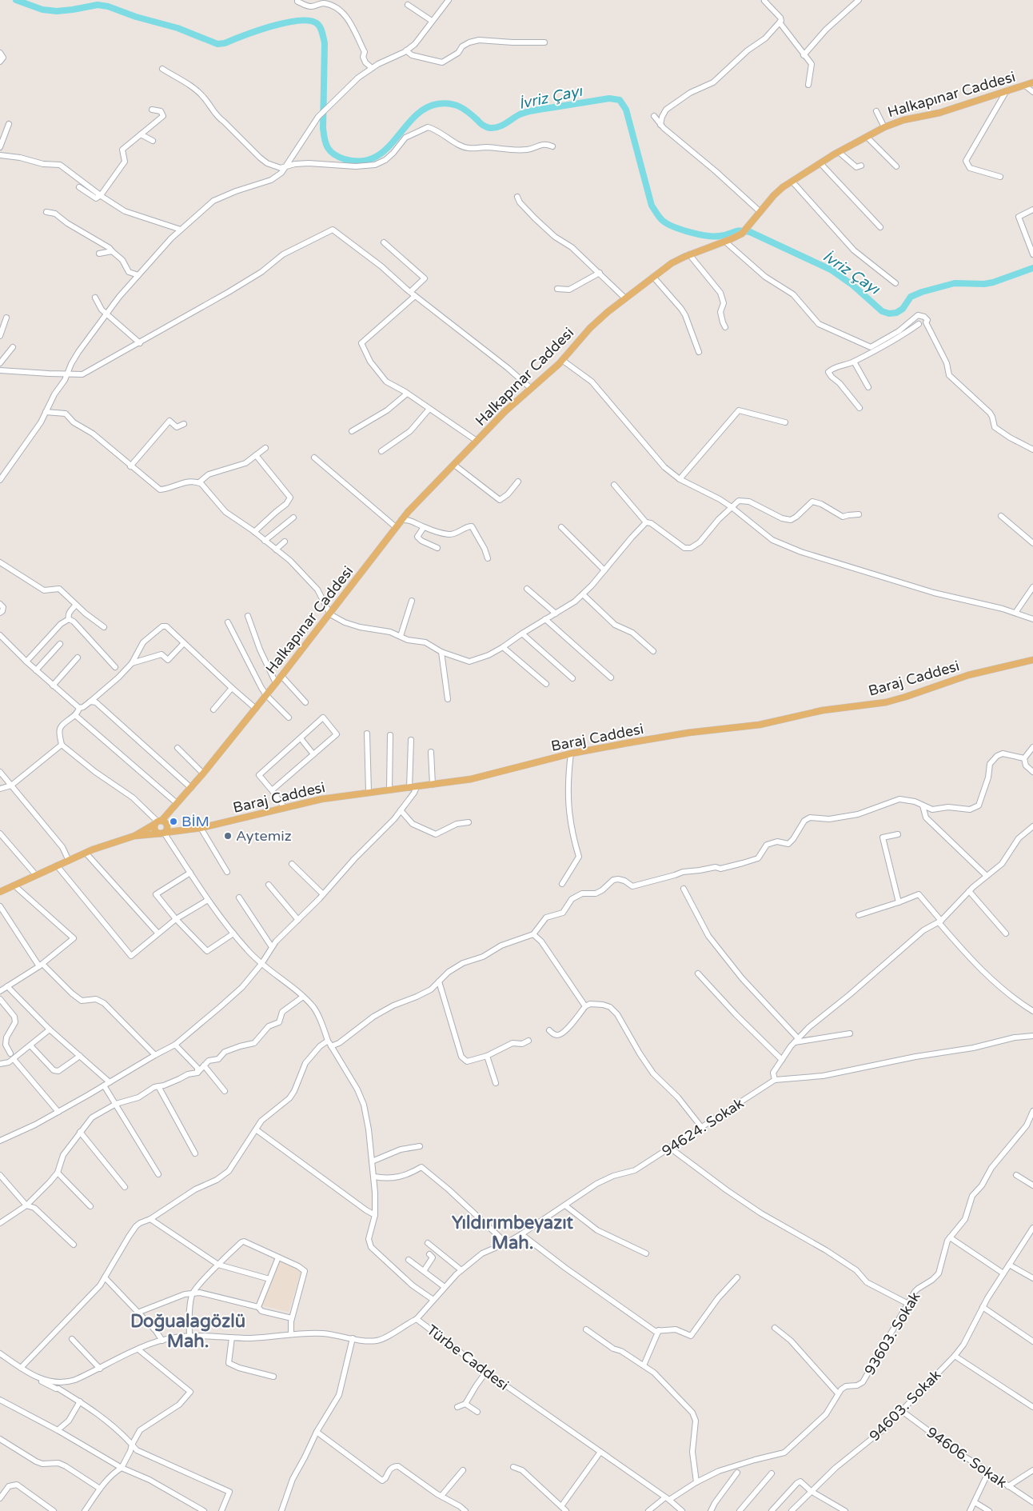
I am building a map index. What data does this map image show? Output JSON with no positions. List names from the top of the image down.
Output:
{
  "streets": {
    "main road": ["Halkapınar Caddesi", "Baraj Caddesi"],
    "street": [
      "94624. Sokak",
      "93603. Sokak",
      "Türbe Caddesi",
      "94603. Sokak",
      "94606. Sokak"
    ]
  },
  "crossings": [
    ["Halkapınar Caddesi", "Baraj Caddesi"],
    ["94624. Sokak", "Türbe Caddesi"],
    ["94603. Sokak", "94606. Sokak"]
  ],
  "districts": ["Yıldırımbeyazıt Mah.", "Doğualagözlü Mah."],
  "water": ["İvriz Çayı"],
  "places": ["BİM", "Aytemiz"]
}
